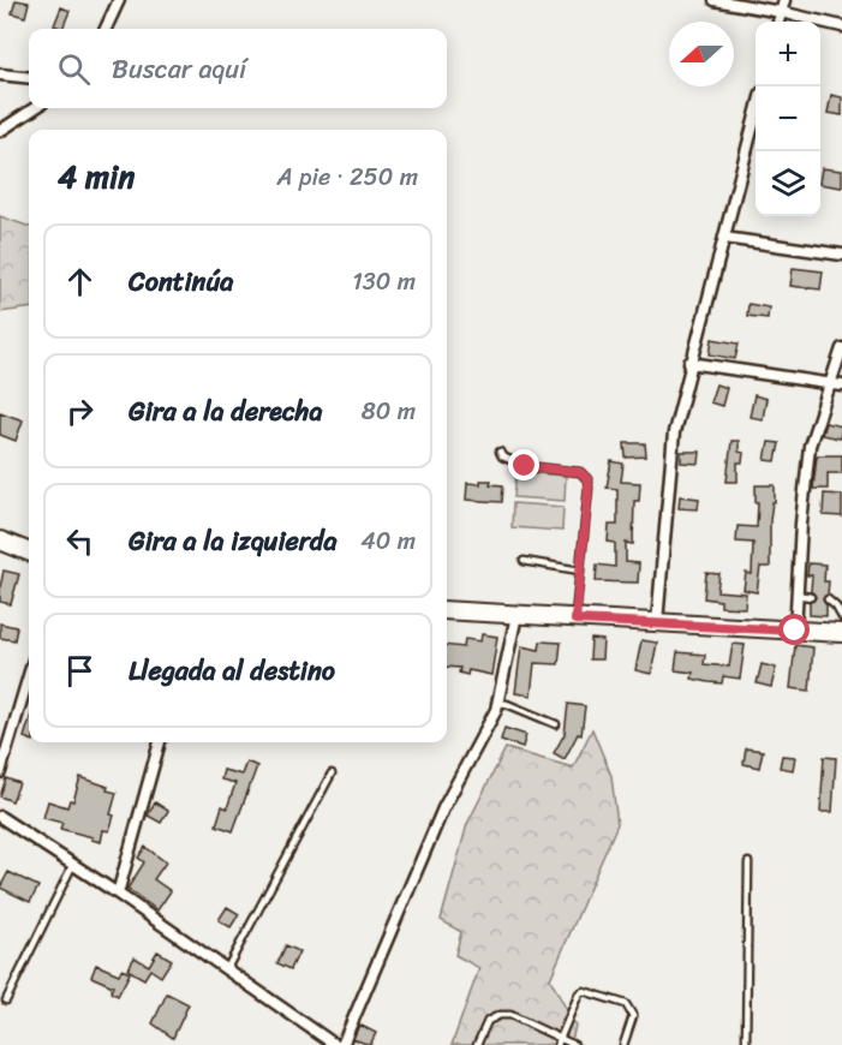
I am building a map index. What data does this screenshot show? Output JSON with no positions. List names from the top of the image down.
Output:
{
  "north": "left",
  "page": {
    "map_buttons": ["+", "−"],
    "search": "Buscar aquí",
    "heading": ["4 min", "A pie · 250 m"],
    "list": [
      ["Continúa", "130 m"],
      ["Gira a la derecha", "80 m"],
      ["Gira a la izquierda", "40 m"],
      "Llegada al destino"
    ]
  }
}
